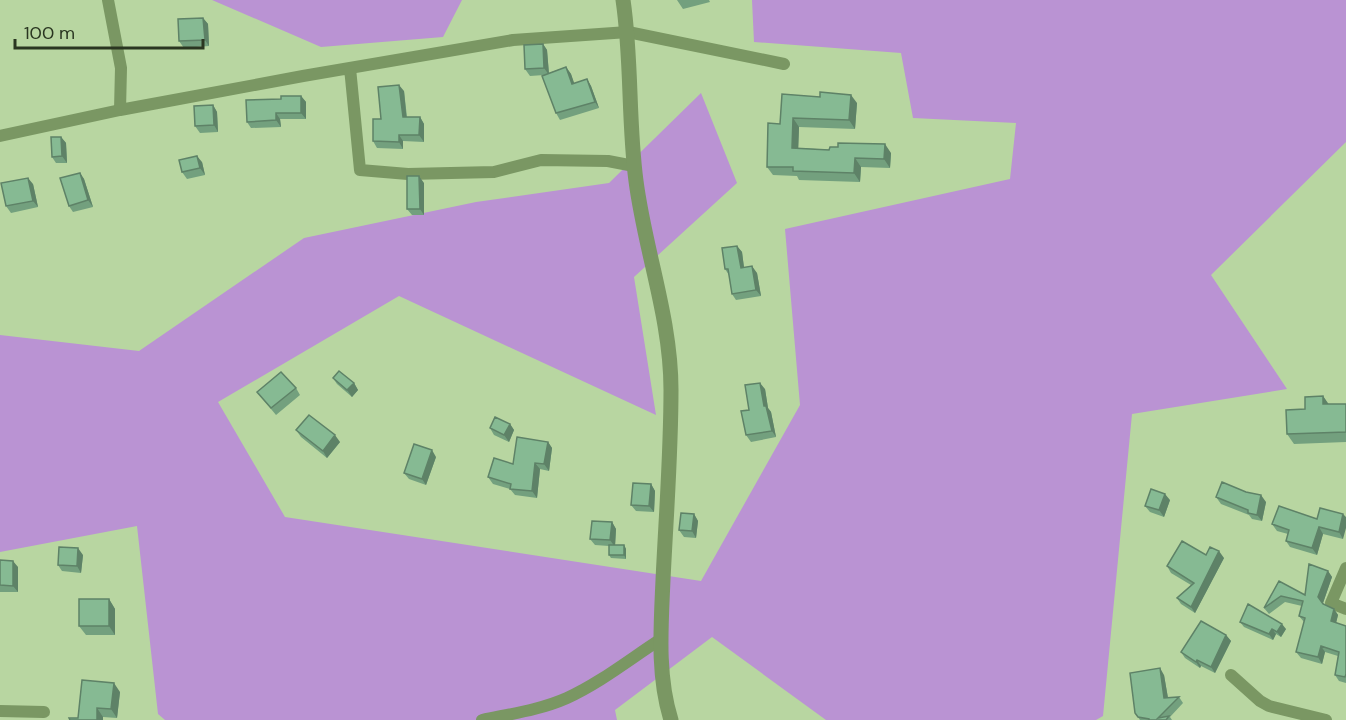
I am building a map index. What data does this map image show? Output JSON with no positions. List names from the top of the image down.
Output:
{
  "scale_bar": "100 m"
}
